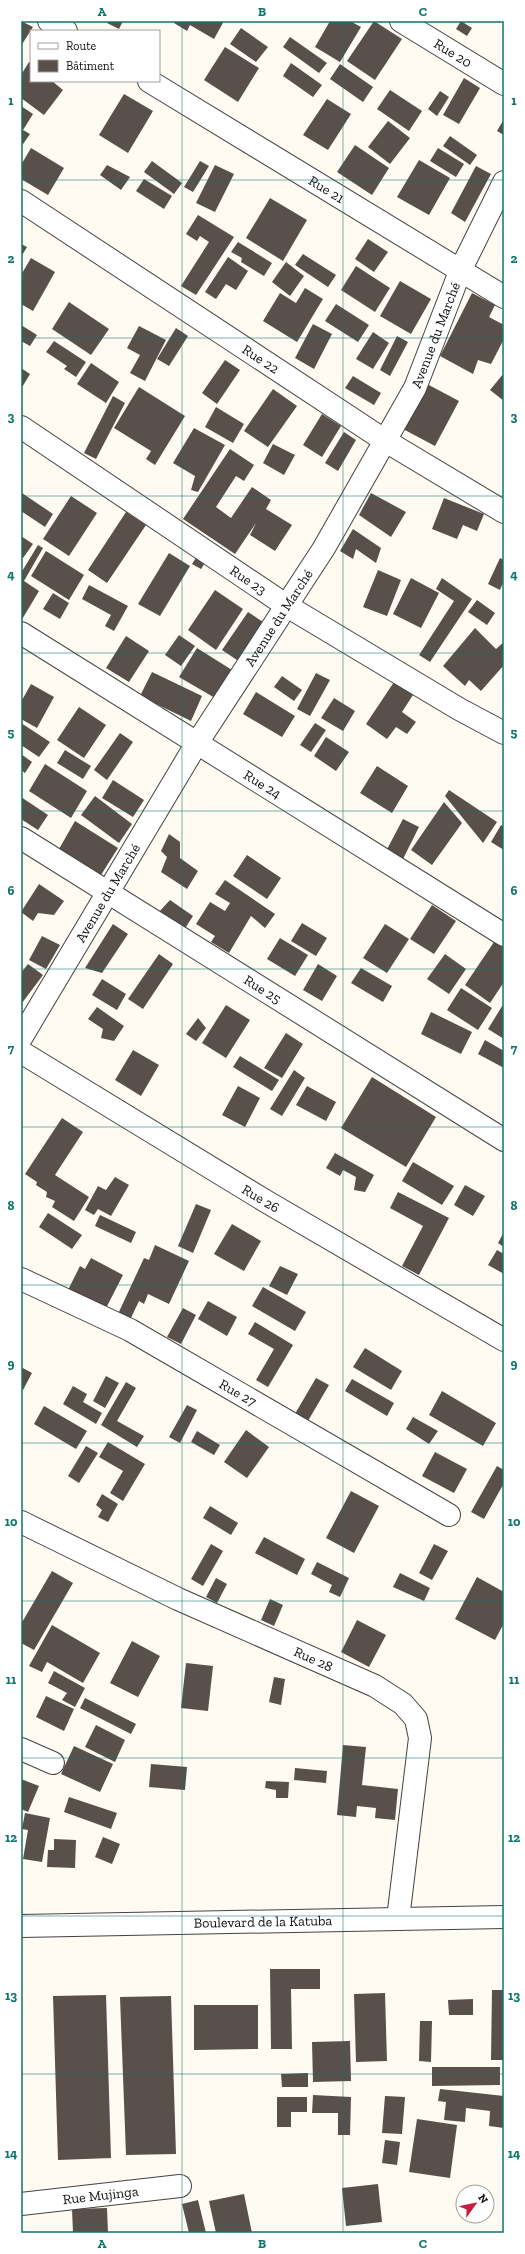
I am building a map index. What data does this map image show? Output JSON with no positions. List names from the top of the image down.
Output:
{
  "streets": {
    "street": [
      "Rue 20",
      "Rue 21",
      "Avenue du Marché",
      "Rue 22",
      "Rue 23",
      "Rue 24",
      "Rue 25",
      "Rue 26",
      "Rue 27",
      "Rue 28",
      "Boulevard de la Katuba",
      "Rue Mujinga"
    ]
  },
  "crossings": [
    ["Rue 21", "Avenue du Marché"],
    ["Avenue du Marché", "Rue 22"],
    ["Avenue du Marché", "Rue 23"],
    ["Avenue du Marché", "Rue 24"],
    ["Avenue du Marché", "Rue 25"],
    ["Rue 28", "Boulevard de la Katuba"]
  ],
  "legend": ["Route", "Bâtiment"],
  "north": "top right",
  "grid": {
    "columns": ["A", "B", "C"],
    "rows": [
      "1",
      "2",
      "3",
      "4",
      "5",
      "6",
      "7",
      "8",
      "9",
      "10",
      "11",
      "12",
      "13",
      "14"
    ]
  }
}
